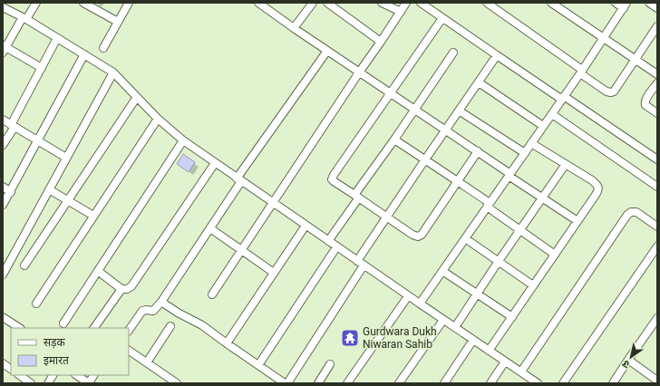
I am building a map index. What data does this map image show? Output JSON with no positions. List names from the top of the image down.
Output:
{
  "places": {
    "temple": ["Gurdwara Dukh Niwaran Sahib"]
  },
  "legend": ["सड़क", "इमारत"],
  "north": "bottom left"
}
